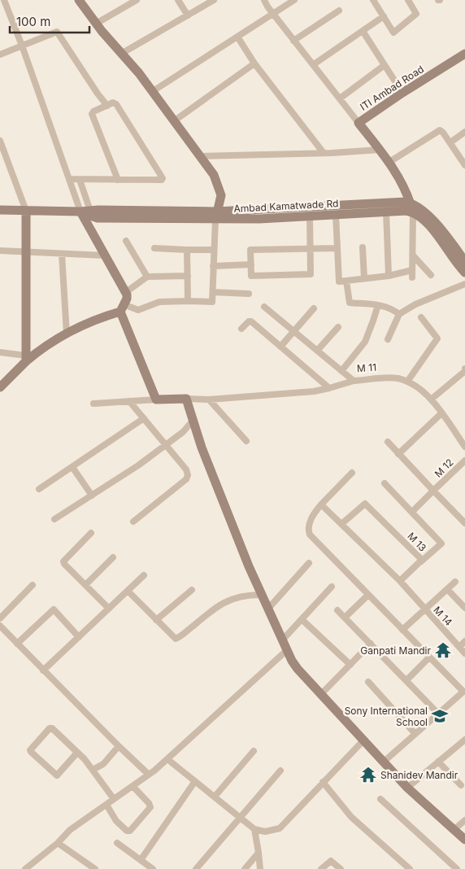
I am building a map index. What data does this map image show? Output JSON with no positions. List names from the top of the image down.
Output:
{
  "streets": {
    "street": [
      "ITI Ambad Road",
      "Ambad Kamatwade Rd",
      "M 11",
      "M 12",
      "M 13",
      "M 14"
    ]
  },
  "crossings": [
    ["ITI Ambad Road", "Ambad Kamatwade Rd"],
    ["M 13", "M 14"]
  ],
  "places": {
    "temple": ["Ganpati Mandir", "Shanidev Mandir"],
    "school or university": ["Sony International School"]
  },
  "scale_bar": "100 m"
}
